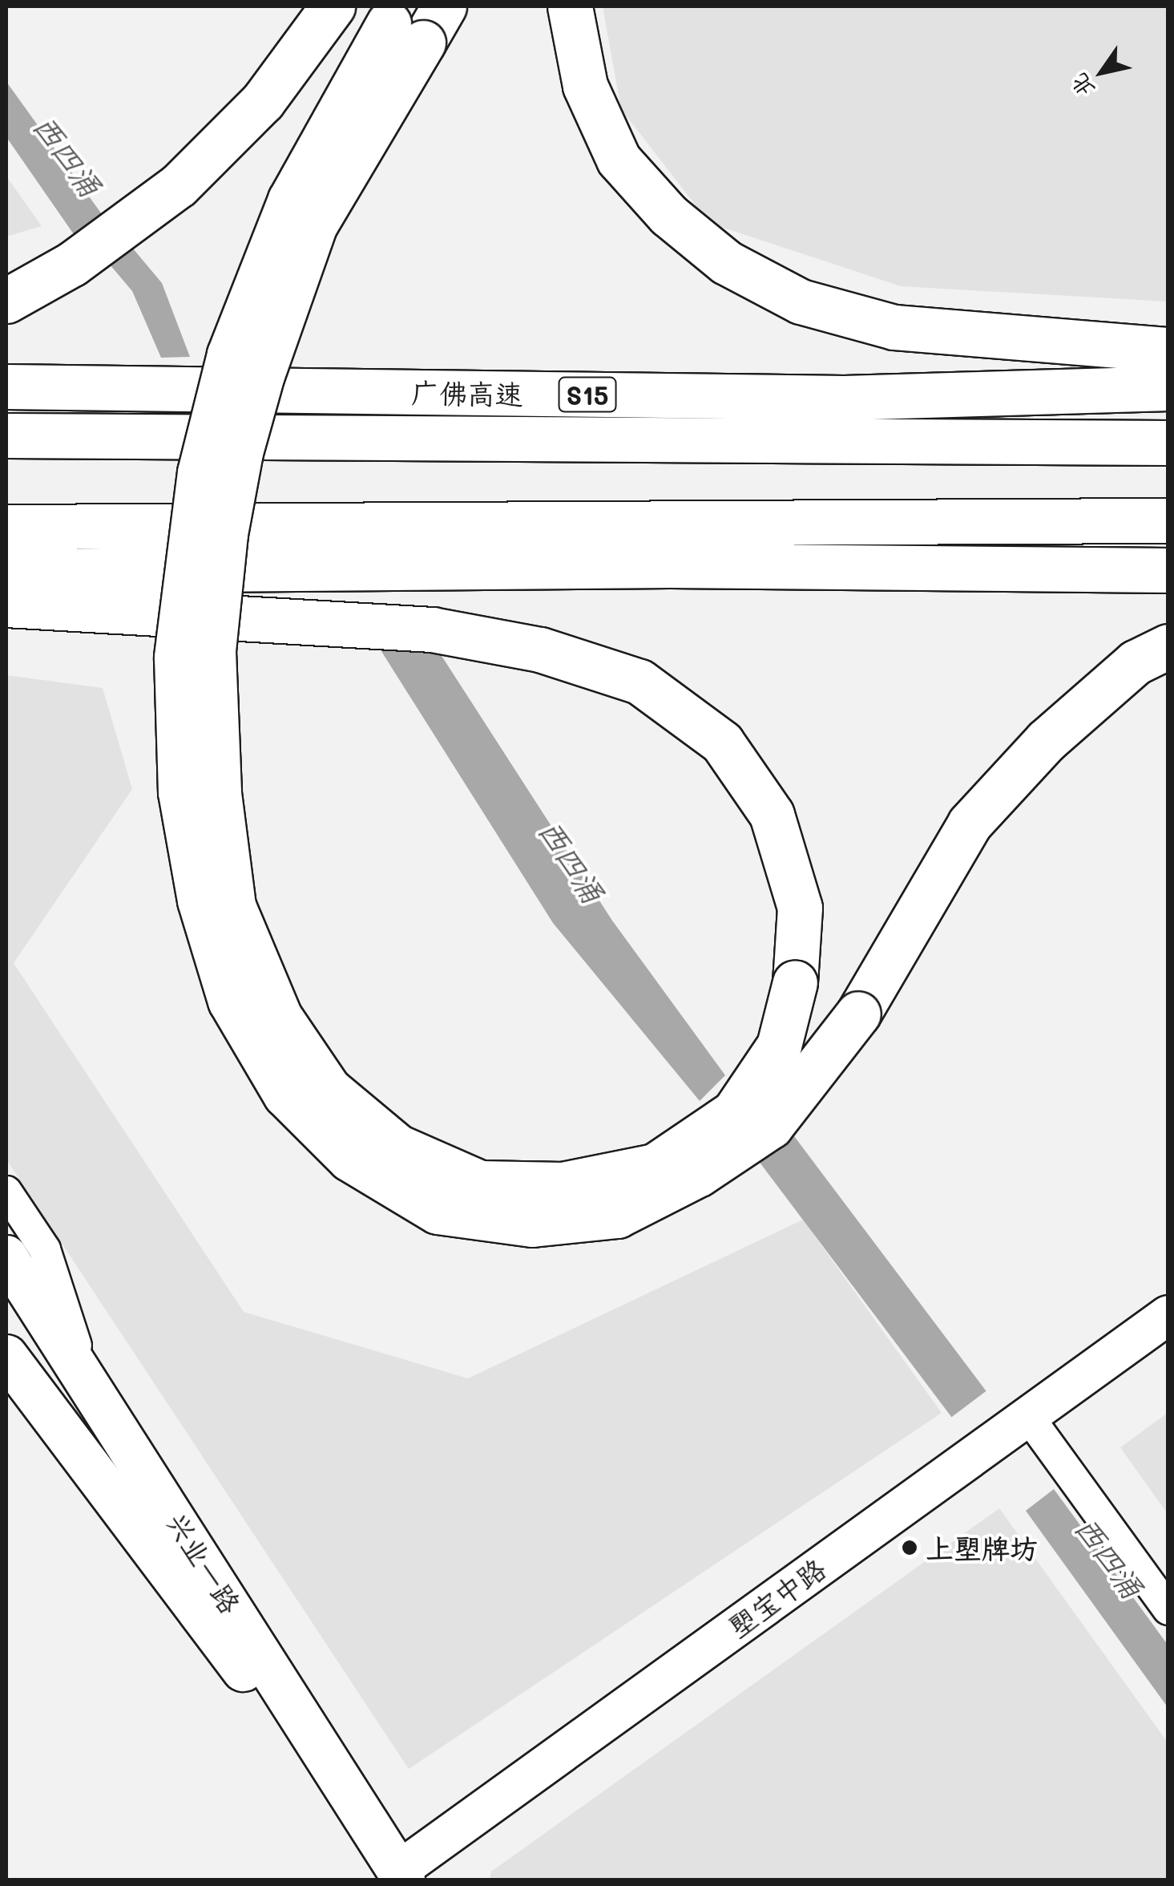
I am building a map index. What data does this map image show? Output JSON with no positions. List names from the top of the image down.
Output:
{
  "streets": {
    "highway": ["广佛高速", "S15"],
    "main road": ["兴业一路"],
    "street": ["塱宝中路"]
  },
  "crossings": [
    ["兴业一路", "塱宝中路"]
  ],
  "water": ["西四涌"],
  "places": ["上塱牌坊"],
  "north": "bottom left"
}
